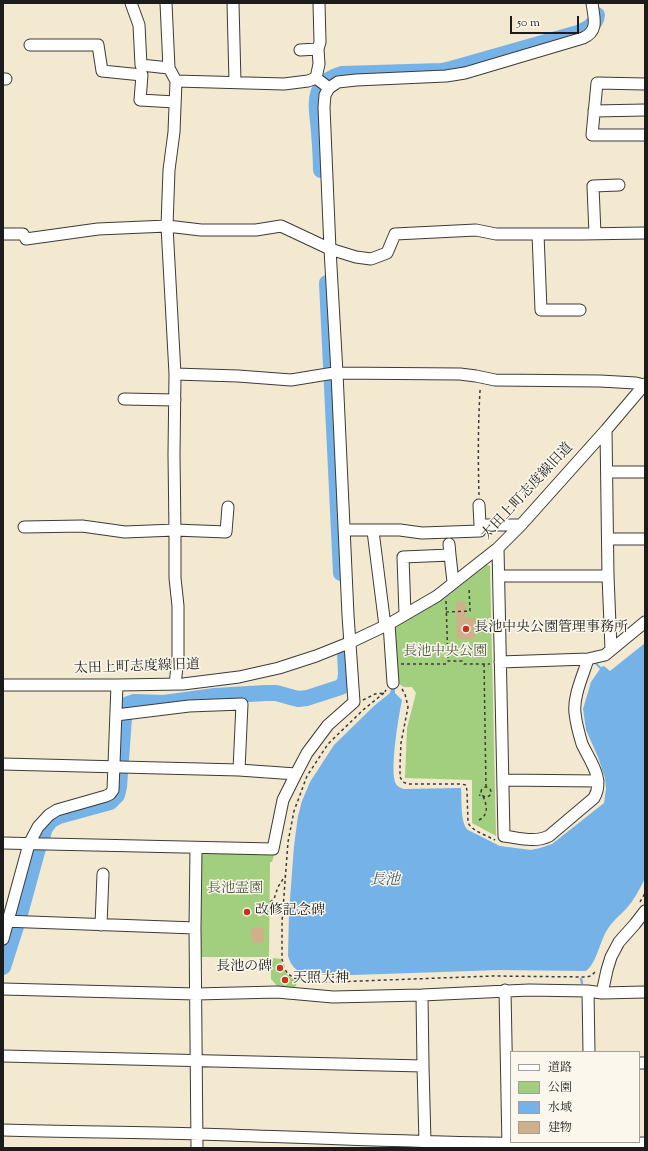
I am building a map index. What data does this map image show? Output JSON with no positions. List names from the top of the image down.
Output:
{
  "streets": {
    "street": ["太田上町志度線旧道"]
  },
  "water": ["長池"],
  "parks": ["長池中央公園", "長池霊園"],
  "places": [
    "長池中央公園管理事務所",
    "改修記念碑",
    "長池の碑",
    "天照大神"
  ],
  "legend": [
    "道路",
    "公園",
    "水域",
    "建物"
  ],
  "scale_bar": "50 m"
}
